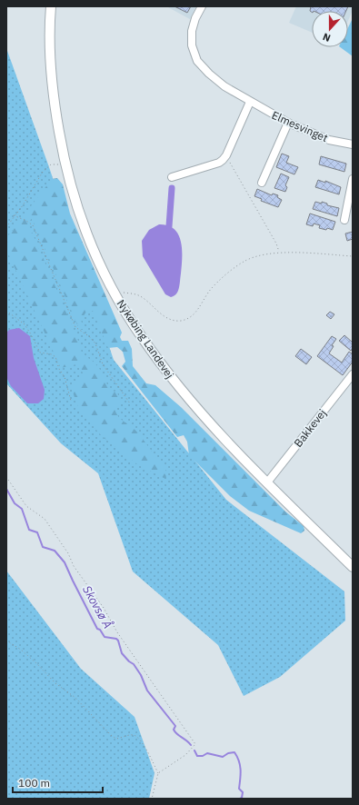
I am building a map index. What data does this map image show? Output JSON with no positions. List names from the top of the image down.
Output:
{
  "streets": {
    "main road": ["Nykøbing Landevej"],
    "street": ["Elmesvinget", "Bakkevej"]
  },
  "crossings": [
    ["Nykøbing Landevej", "Bakkevej"]
  ],
  "water": ["Skovsø Å"],
  "scale_bar": "100 m",
  "north": "bottom"
}
